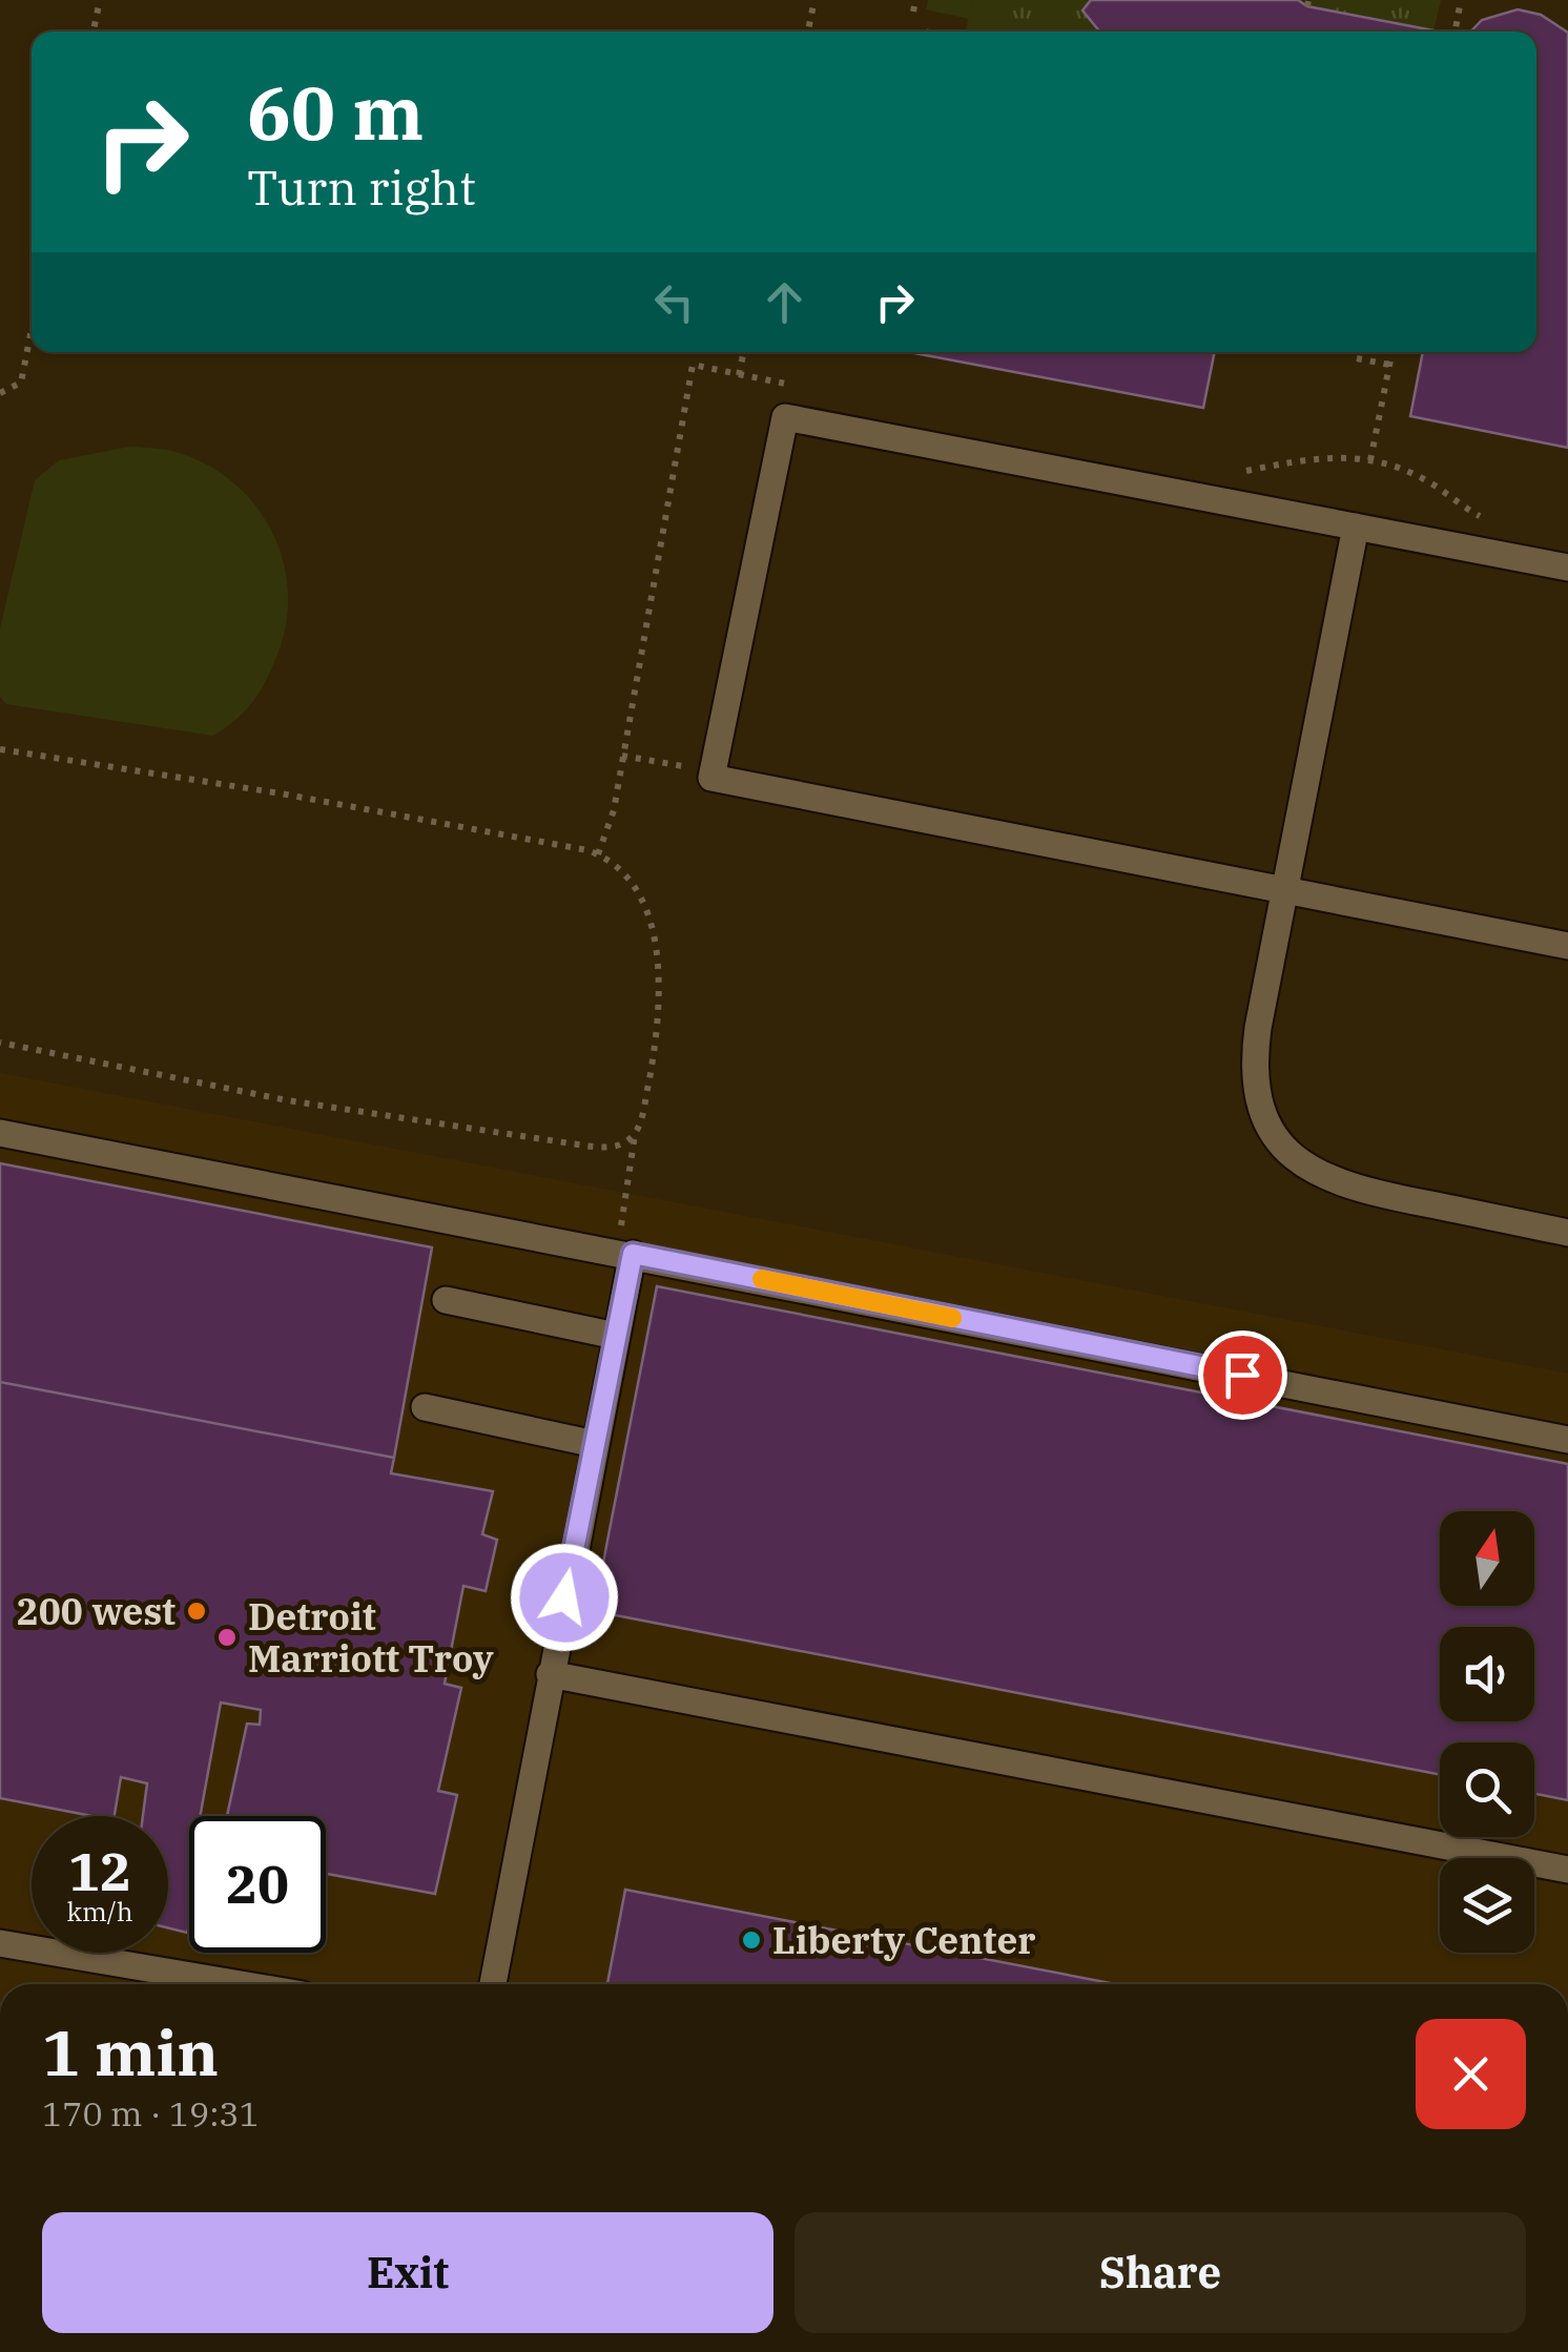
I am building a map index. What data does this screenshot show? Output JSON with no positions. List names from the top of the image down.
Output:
{
  "places": ["200 west", "Detroit Marriott Troy", "Liberty Center"],
  "north": "top",
  "page": {
    "turn": ["60 m", "Turn right"],
    "speed": "12 km/h",
    "limit": "20",
    "heading": ["1 min", "170 m · 19:31"],
    "buttons": ["Exit", "Share"]
  }
}
